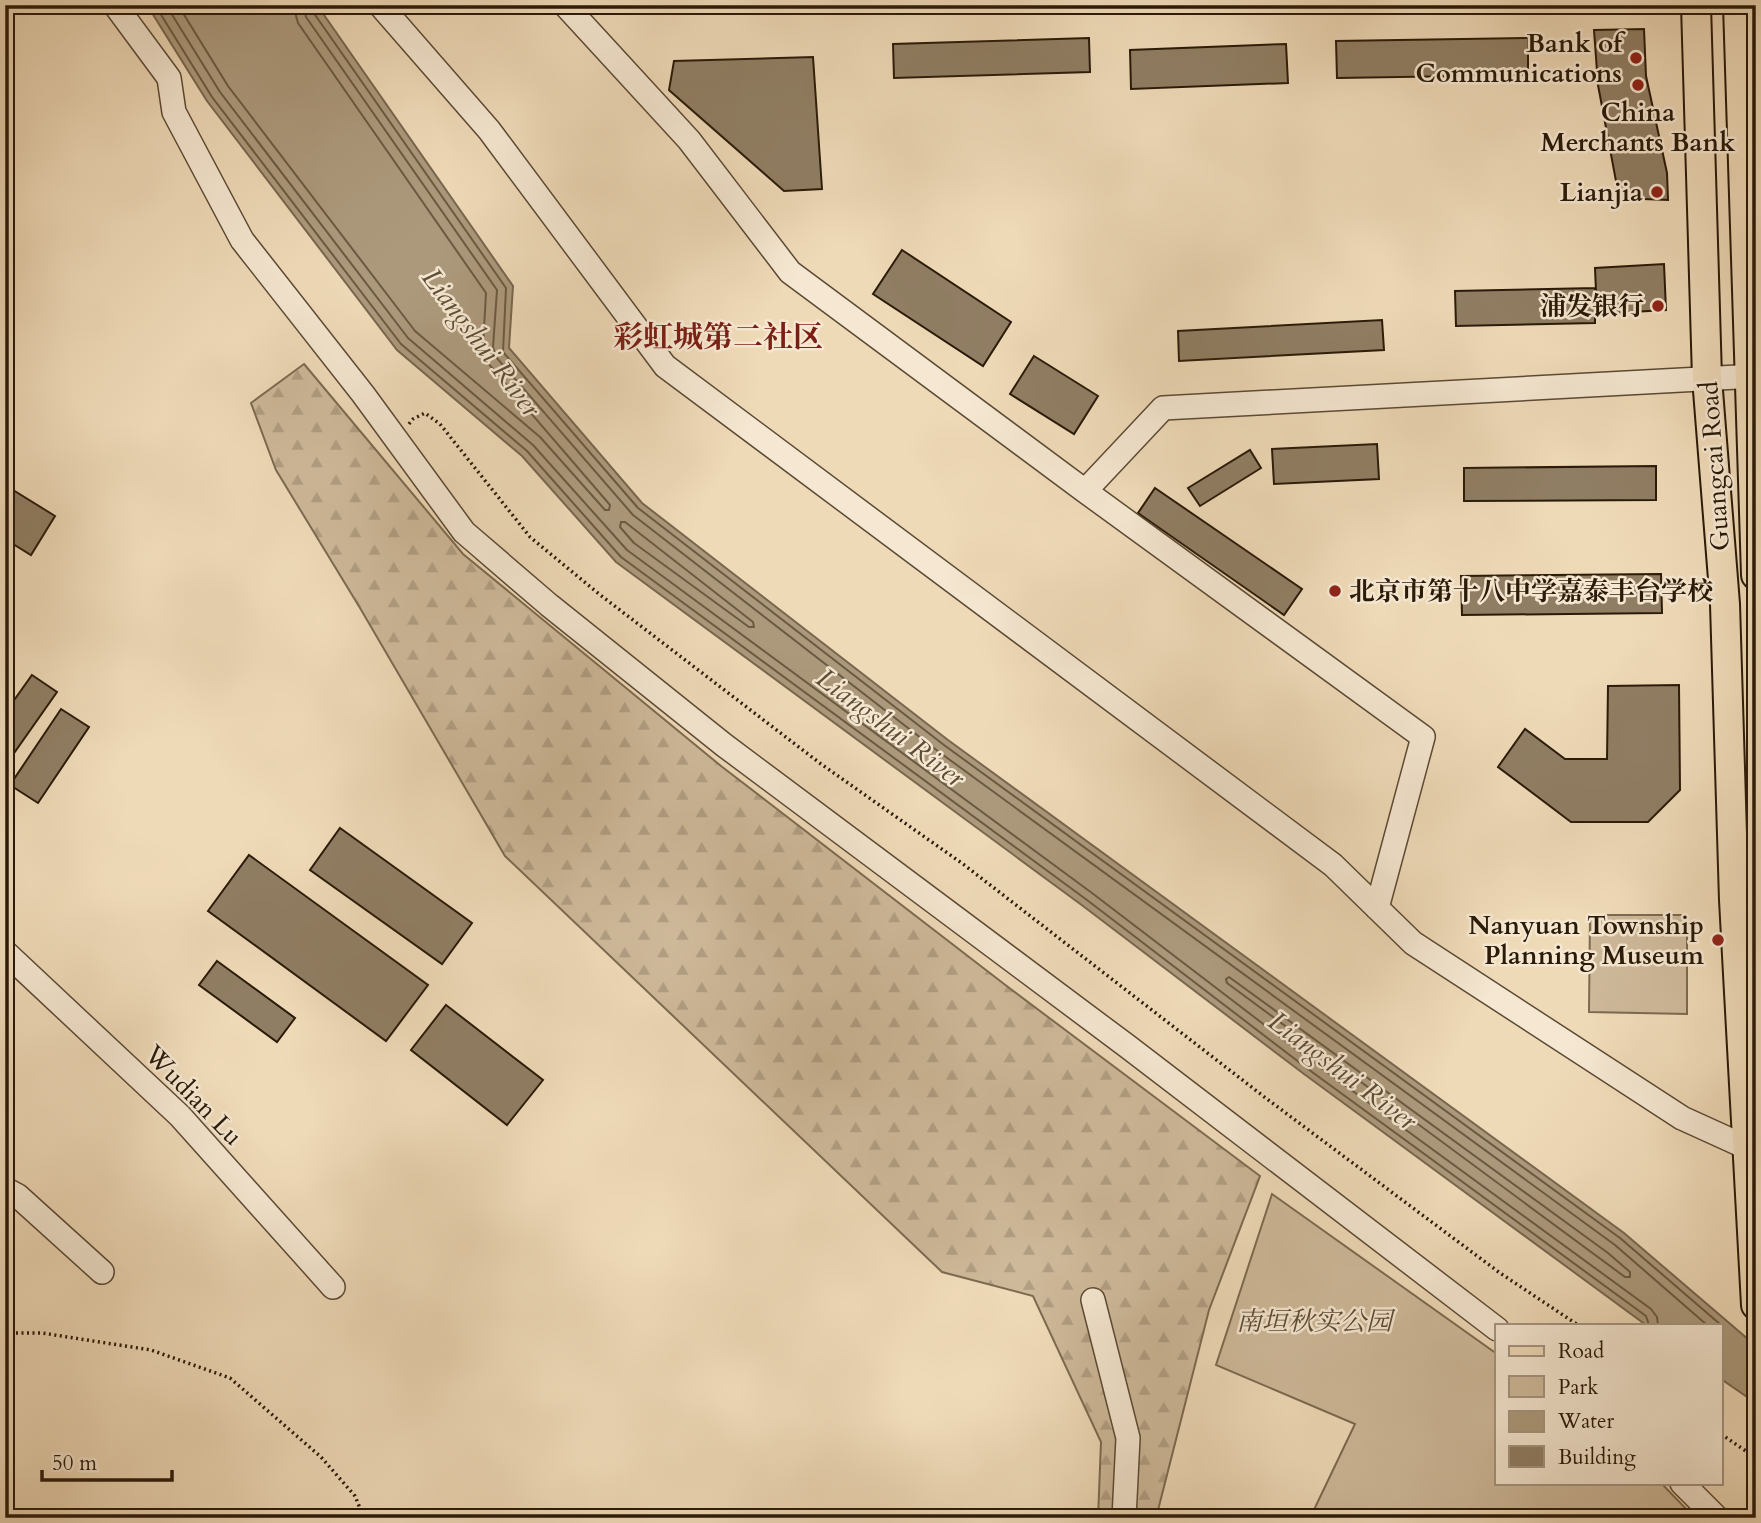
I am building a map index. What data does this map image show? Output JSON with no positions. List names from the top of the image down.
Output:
{
  "streets": {
    "main road": ["Guangcai Road"],
    "street": ["Wudian Lu"]
  },
  "districts": ["彩虹城第二社区"],
  "water": ["Liangshui River"],
  "parks": ["南垣秋实公园"],
  "places": [
    "Bank of Communications",
    "China Merchants Bank",
    "Lianjia",
    "浦发银行",
    "北京市第十八中学嘉泰丰台学校",
    "Nanyuan Township Planning Museum"
  ],
  "legend": [
    "Road",
    "Park",
    "Water",
    "Building"
  ],
  "scale_bar": "50 m"
}
